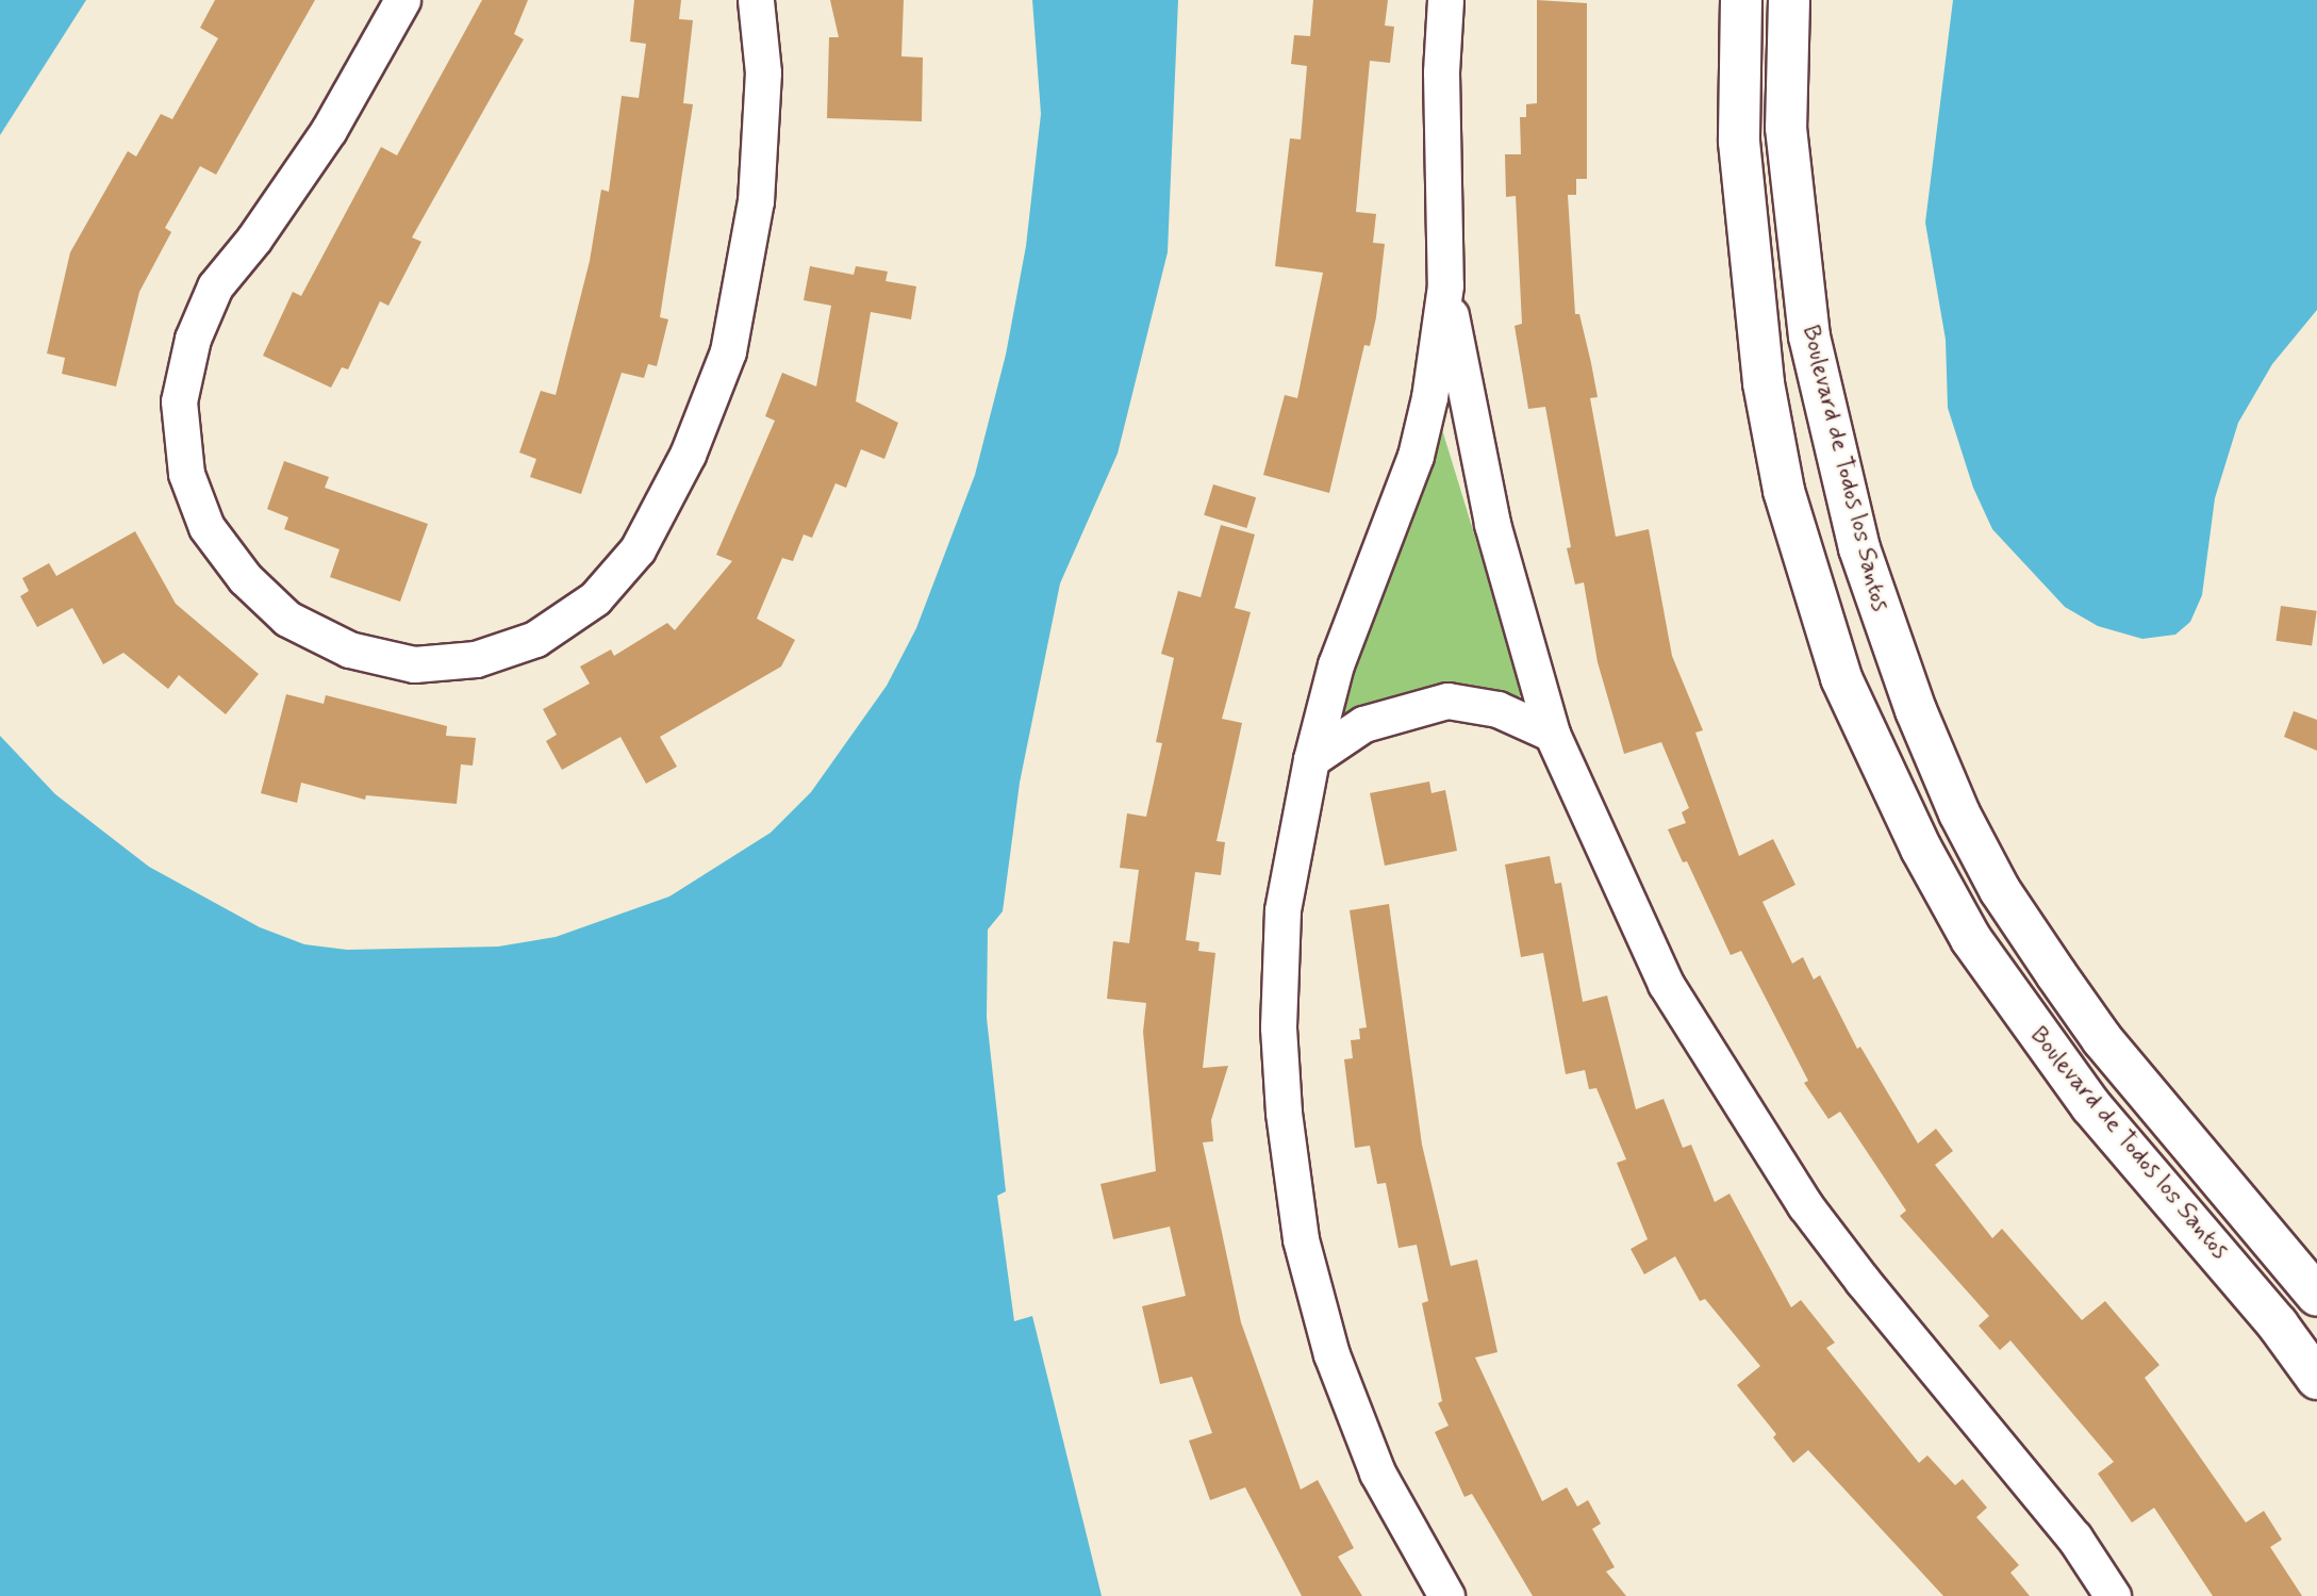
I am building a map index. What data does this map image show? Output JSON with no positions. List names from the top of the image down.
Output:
{
  "streets": {
    "street": ["Boulevard de Todos los Santos"]
  }
}
